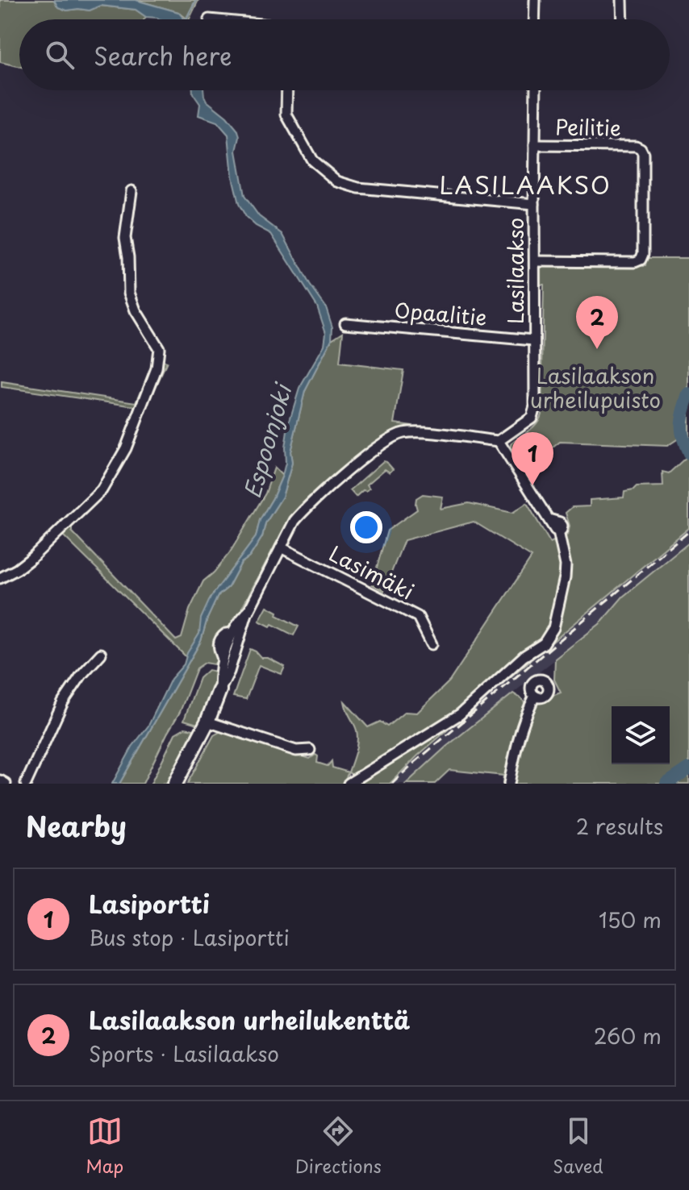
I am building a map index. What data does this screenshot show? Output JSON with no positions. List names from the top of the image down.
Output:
{
  "streets": {
    "street": [
      "Peilitie",
      "Lasilaakso",
      "Opaalitie",
      "Lasimäki"
    ]
  },
  "crossings": [
    ["Peilitie", "Lasilaakso"],
    ["Lasilaakso", "Opaalitie"]
  ],
  "districts": ["LASILAAKSO"],
  "water": ["Espoonjoki"],
  "parks": ["Lasilaakson urheilupuisto"],
  "page": {
    "search": "Search here",
    "pins": ["2", "1"],
    "heading": ["Nearby", "2 results"],
    "list": [
      {
        "mark": "1",
        "name": "Lasiportti",
        "note": "Bus stop · Lasiportti",
        "value": "150 m"
      },
      {
        "mark": "2",
        "name": "Lasilaakson urheilukenttä",
        "note": "Sports · Lasilaakso",
        "value": "260 m"
      }
    ],
    "nav": ["Map", "Directions", "Saved"]
  }
}
